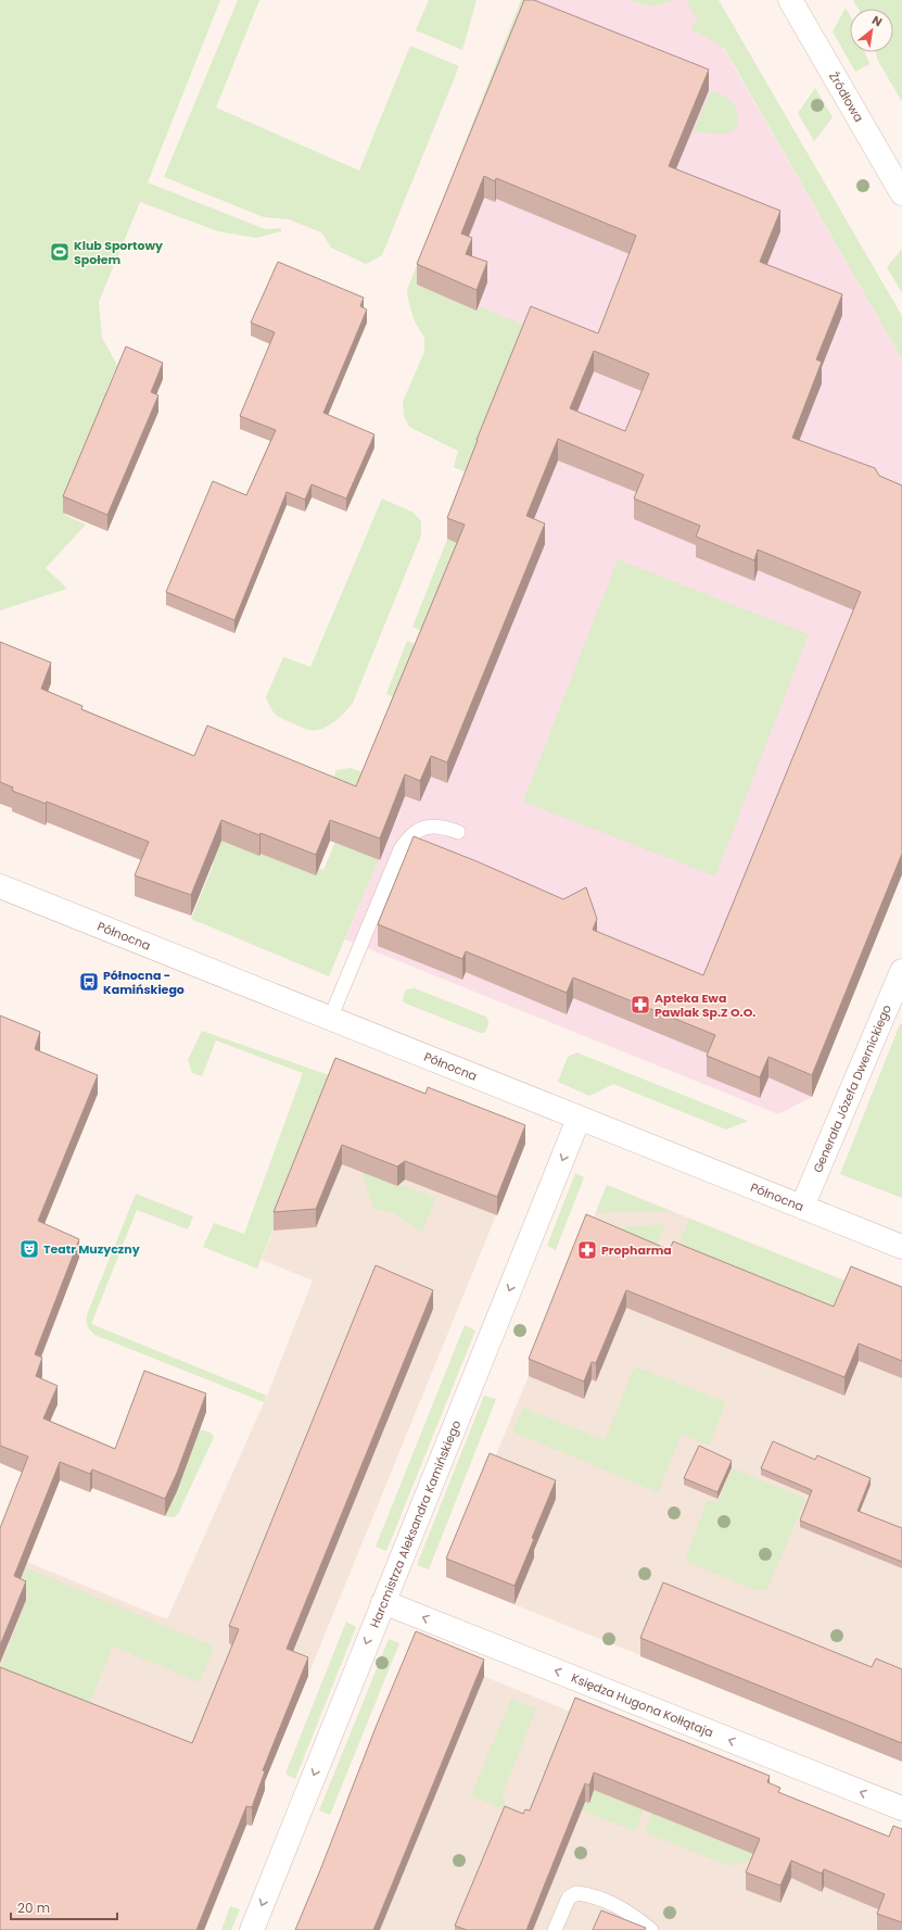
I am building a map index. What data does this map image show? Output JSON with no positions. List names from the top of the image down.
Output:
{
  "streets": {
    "street": [
      "Źródłowa",
      "Północna",
      "Generała Józefa Dwernickiego",
      "Harcmistrza Aleksandra Kamińskiego",
      "Księdza Hugona Kołłątaja"
    ]
  },
  "crossings": [
    ["Północna", "Generała Józefa Dwernickiego"],
    ["Północna", "Harcmistrza Aleksandra Kamińskiego"],
    ["Harcmistrza Aleksandra Kamińskiego", "Księdza Hugona Kołłątaja"]
  ],
  "one_way": ["Harcmistrza Aleksandra Kamińskiego", "Księdza Hugona Kołłątaja"],
  "places": {
    "sports": ["Klub Sportowy Społem"],
    "bus stop": ["Północna - Kamińskiego"],
    "pharmacy": ["Apteka Ewa Pawlak Sp.Z O.O.", "Propharma"],
    "theatre": ["Teatr Muzyczny"]
  },
  "scale_bar": "20 m",
  "north": "top right"
}
